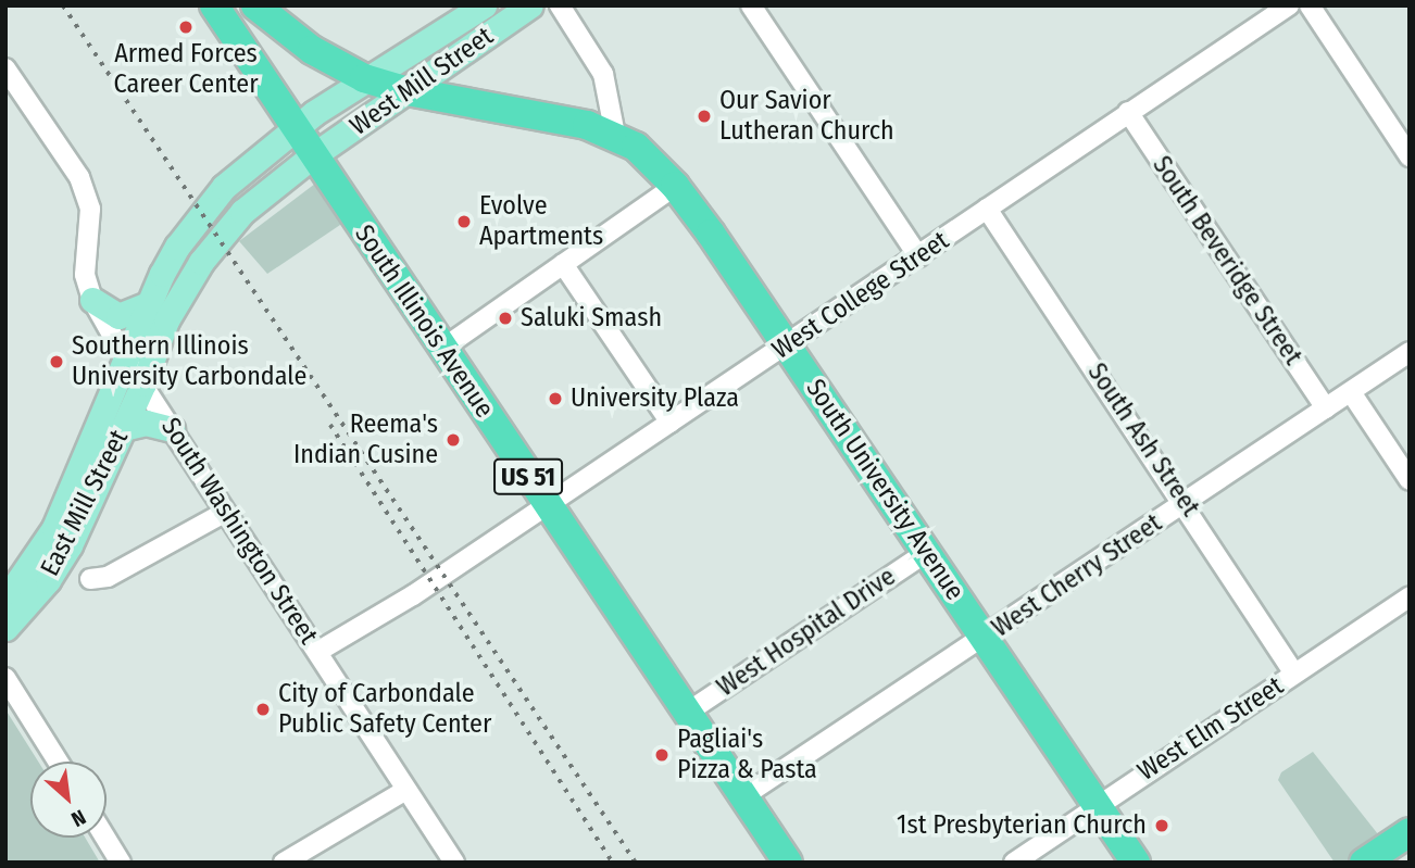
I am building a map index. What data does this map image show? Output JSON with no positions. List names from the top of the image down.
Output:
{
  "streets": {
    "highway": ["South Illinois Avenue", "US 51", "South University Avenue"],
    "main road": ["West Mill Street", "East Mill Street"],
    "street": [
      "South Beveridge Street",
      "West College Street",
      "South Ash Street",
      "South Washington Street",
      "West Cherry Street",
      "West Hospital Drive",
      "West Elm Street"
    ]
  },
  "crossings": [
    ["West Mill Street", "South Illinois Avenue"],
    ["West Mill Street", "East Mill Street"],
    ["South Beveridge Street", "West College Street"],
    ["South Beveridge Street", "West Cherry Street"],
    ["West College Street", "South Illinois Avenue"],
    ["West College Street", "South Ash Street"],
    ["West College Street", "South University Avenue"],
    ["West College Street", "South Washington Street"],
    ["South Illinois Avenue", "East Mill Street"],
    ["South Illinois Avenue", "West Cherry Street"],
    ["South Illinois Avenue", "West Hospital Drive"],
    ["South Ash Street", "West Cherry Street"],
    ["South Ash Street", "West Elm Street"],
    ["South University Avenue", "West Cherry Street"],
    ["South University Avenue", "West Hospital Drive"],
    ["South University Avenue", "West Elm Street"],
    ["East Mill Street", "South Washington Street"]
  ],
  "places": [
    "Armed Forces Career Center",
    "Our Savior Lutheran Church",
    "Evolve Apartments",
    "Saluki Smash",
    "Southern Illinois University Carbondale",
    "University Plaza",
    "Reema's Indian Cusine",
    "City of Carbondale Public Safety Center",
    "Pagliai's Pizza & Pasta",
    "1st Presbyterian Church"
  ],
  "north": "bottom right"
}
